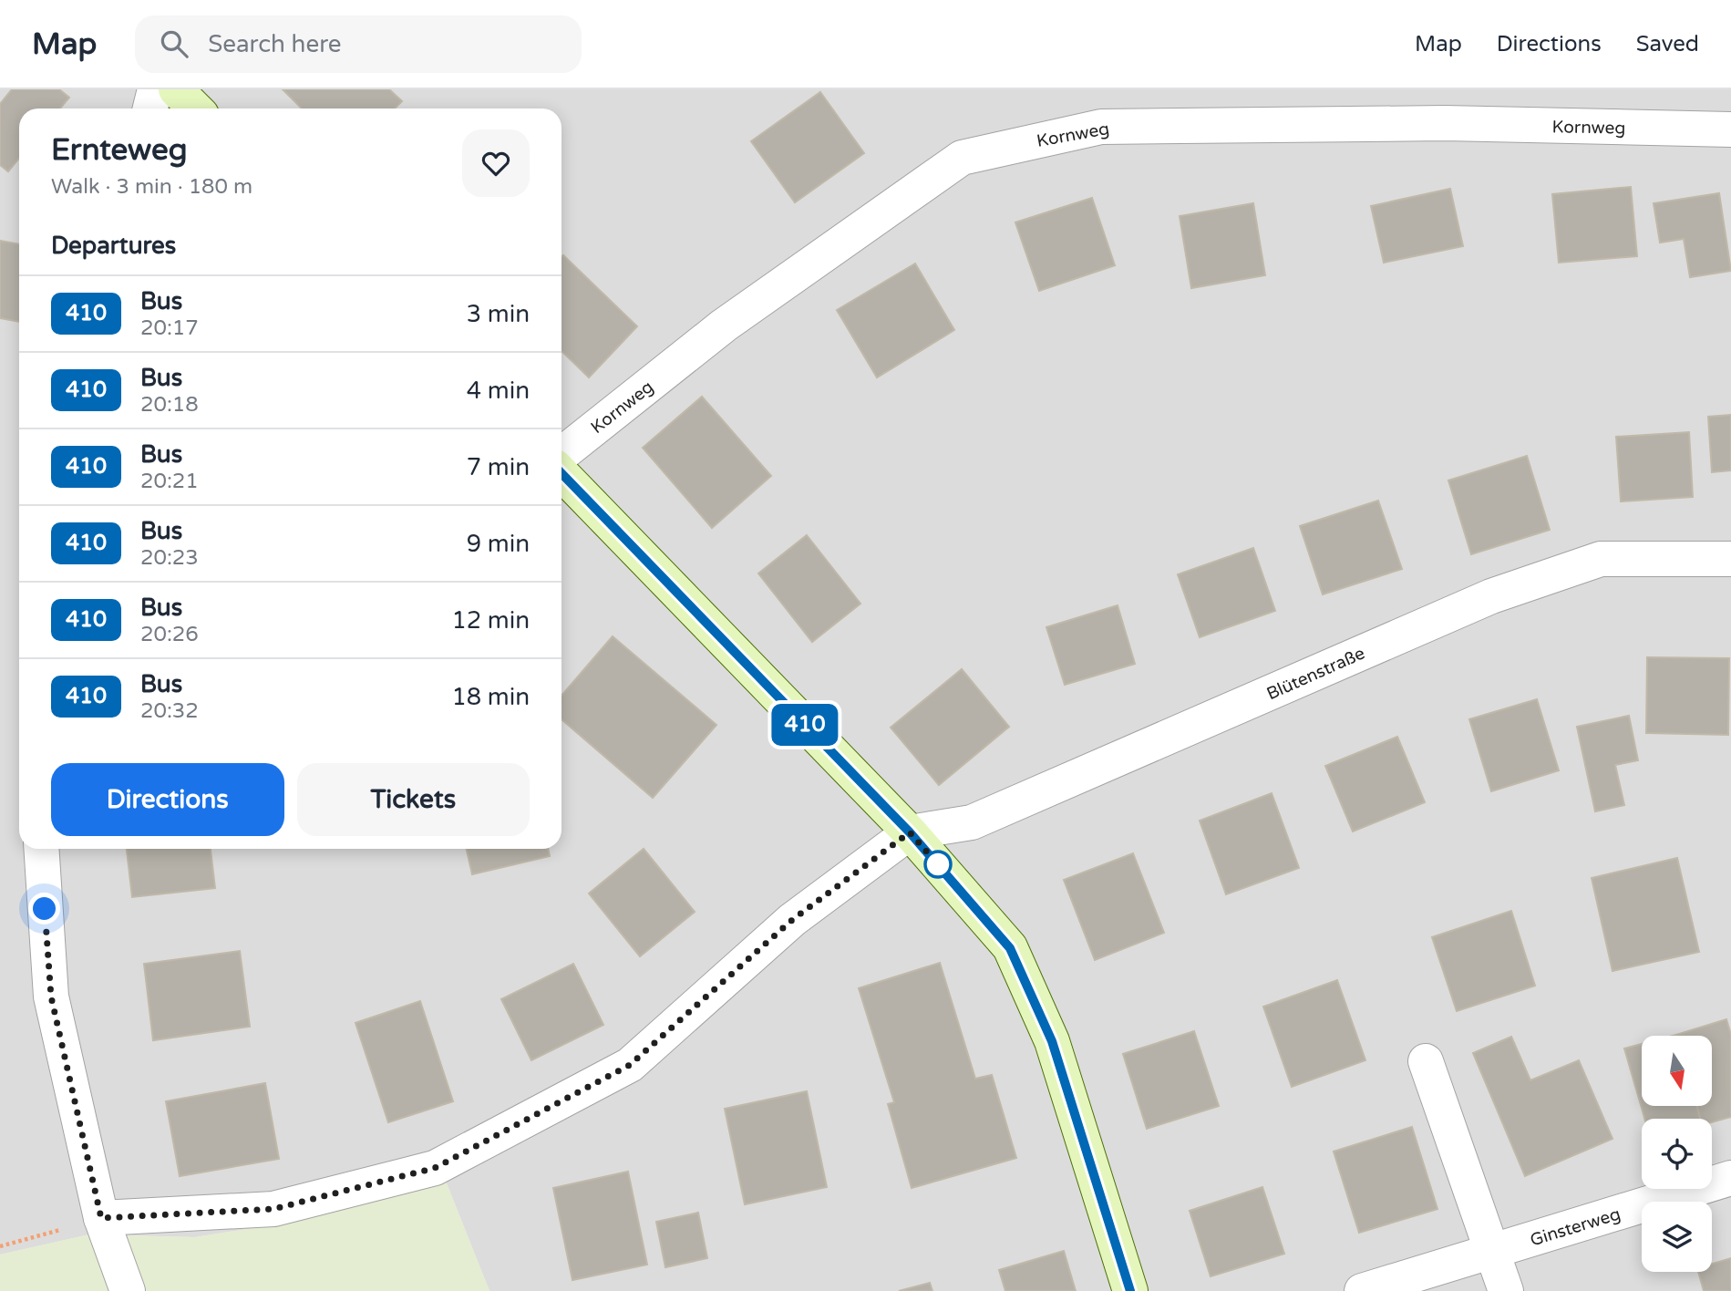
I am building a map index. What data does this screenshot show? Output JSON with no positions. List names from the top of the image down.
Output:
{
  "streets": {
    "street": ["Kornweg", "Blütenstraße", "Ginsterweg"]
  },
  "lines": ["bus line 410"],
  "north": "bottom",
  "page": {
    "header": "Map",
    "search": "Search here",
    "nav": ["Map", "Directions", "Saved"],
    "on_map": "410",
    "heading": [
      ["Ernteweg", "Walk · 3 min · 180 m"],
      "Departures"
    ],
    "list": [
      {
        "mark": "410",
        "name": "Bus",
        "note": "20:17",
        "value": "3 min"
      },
      {
        "mark": "410",
        "name": "Bus",
        "note": "20:18",
        "value": "4 min"
      },
      {
        "mark": "410",
        "name": "Bus",
        "note": "20:21",
        "value": "7 min"
      },
      {
        "mark": "410",
        "name": "Bus",
        "note": "20:23",
        "value": "9 min"
      },
      {
        "mark": "410",
        "name": "Bus",
        "note": "20:26",
        "value": "12 min"
      },
      {
        "mark": "410",
        "name": "Bus",
        "note": "20:32",
        "value": "18 min"
      }
    ],
    "buttons": ["Directions", "Tickets"]
  }
}
